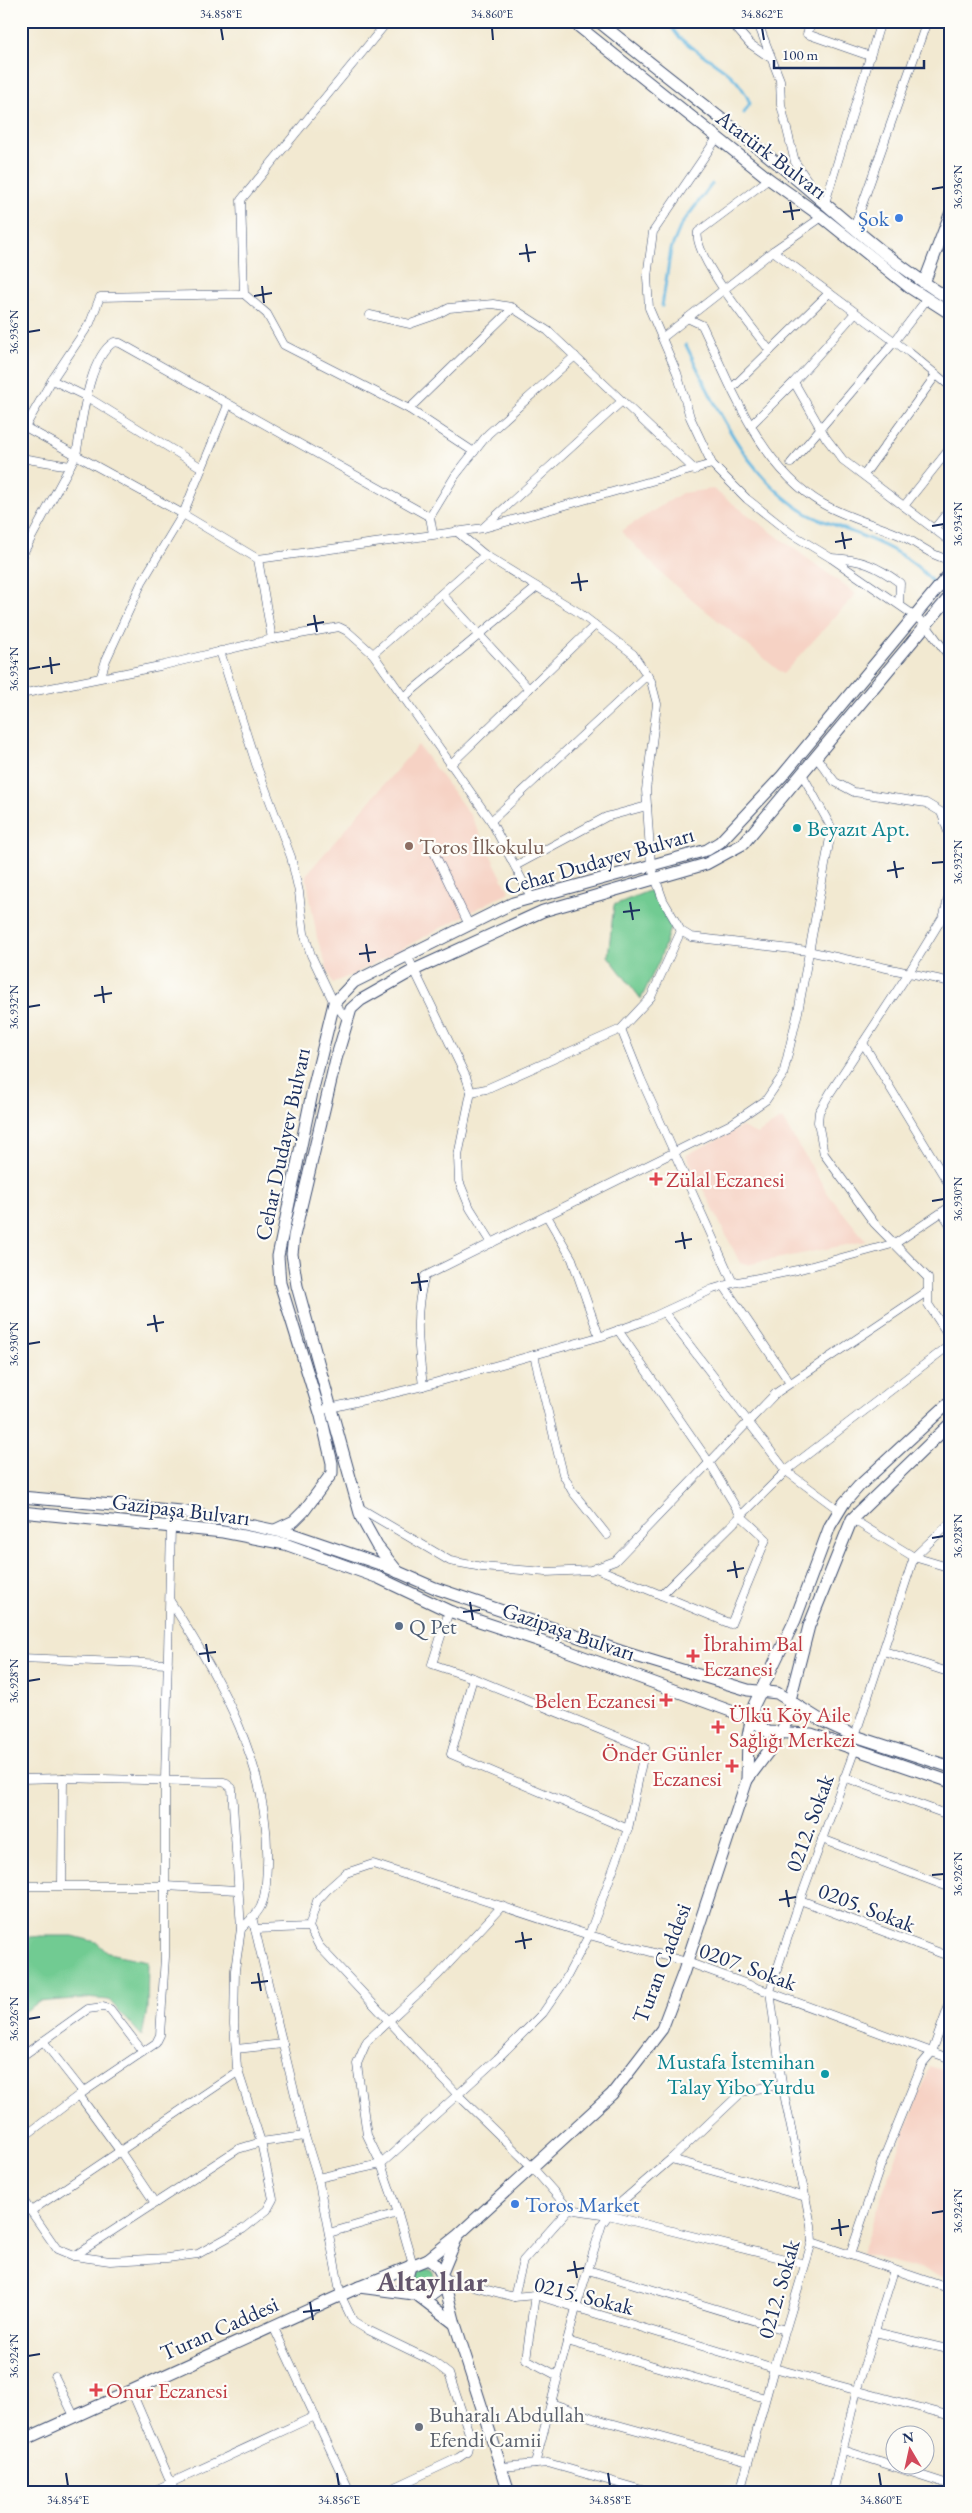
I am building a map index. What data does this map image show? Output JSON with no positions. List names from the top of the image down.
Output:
{
  "streets": {
    "street": [
      "Atatürk Bulvarı",
      "Cehar Dudayev Bulvarı",
      "Gazipaşa Bulvarı",
      "0212. Sokak",
      "0205. Sokak",
      "Turan Caddesi",
      "0207. Sokak",
      "0215. Sokak"
    ]
  },
  "crossings": [
    ["Cehar Dudayev Bulvarı", "Gazipaşa Bulvarı"],
    ["Gazipaşa Bulvarı", "0212. Sokak"],
    ["0212. Sokak", "0205. Sokak"],
    ["0212. Sokak", "0207. Sokak"],
    ["0212. Sokak", "0215. Sokak"],
    ["Turan Caddesi", "0207. Sokak"],
    ["Turan Caddesi", "0215. Sokak"]
  ],
  "districts": ["Altaylılar"],
  "places": {
    "other": [
      "Şok",
      "Beyazıt Apt.",
      "Toros İlkokulu",
      "Q Pet",
      "Mustafa İstemihan Talay Yibo Yurdu",
      "Toros Market",
      "Buharalı Abdullah Efendi Camii"
    ],
    "health": [
      "Zülal Eczanesi",
      "İbrahim Bal Eczanesi",
      "Belen Eczanesi",
      "Ülkü Köy Aile Sağlığı Merkezi",
      "Önder Günler Eczanesi",
      "Onur Eczanesi"
    ]
  },
  "scale_bar": "100 m",
  "north": "top",
  "coordinates": [
    "34.858°E",
    "34.860°E",
    "34.862°E",
    "36.936°N",
    "36.934°N",
    "36.932°N",
    "36.930°N",
    "36.928°N",
    "36.926°N",
    "36.924°N",
    "34.854°E",
    "34.856°E"
  ]
}
